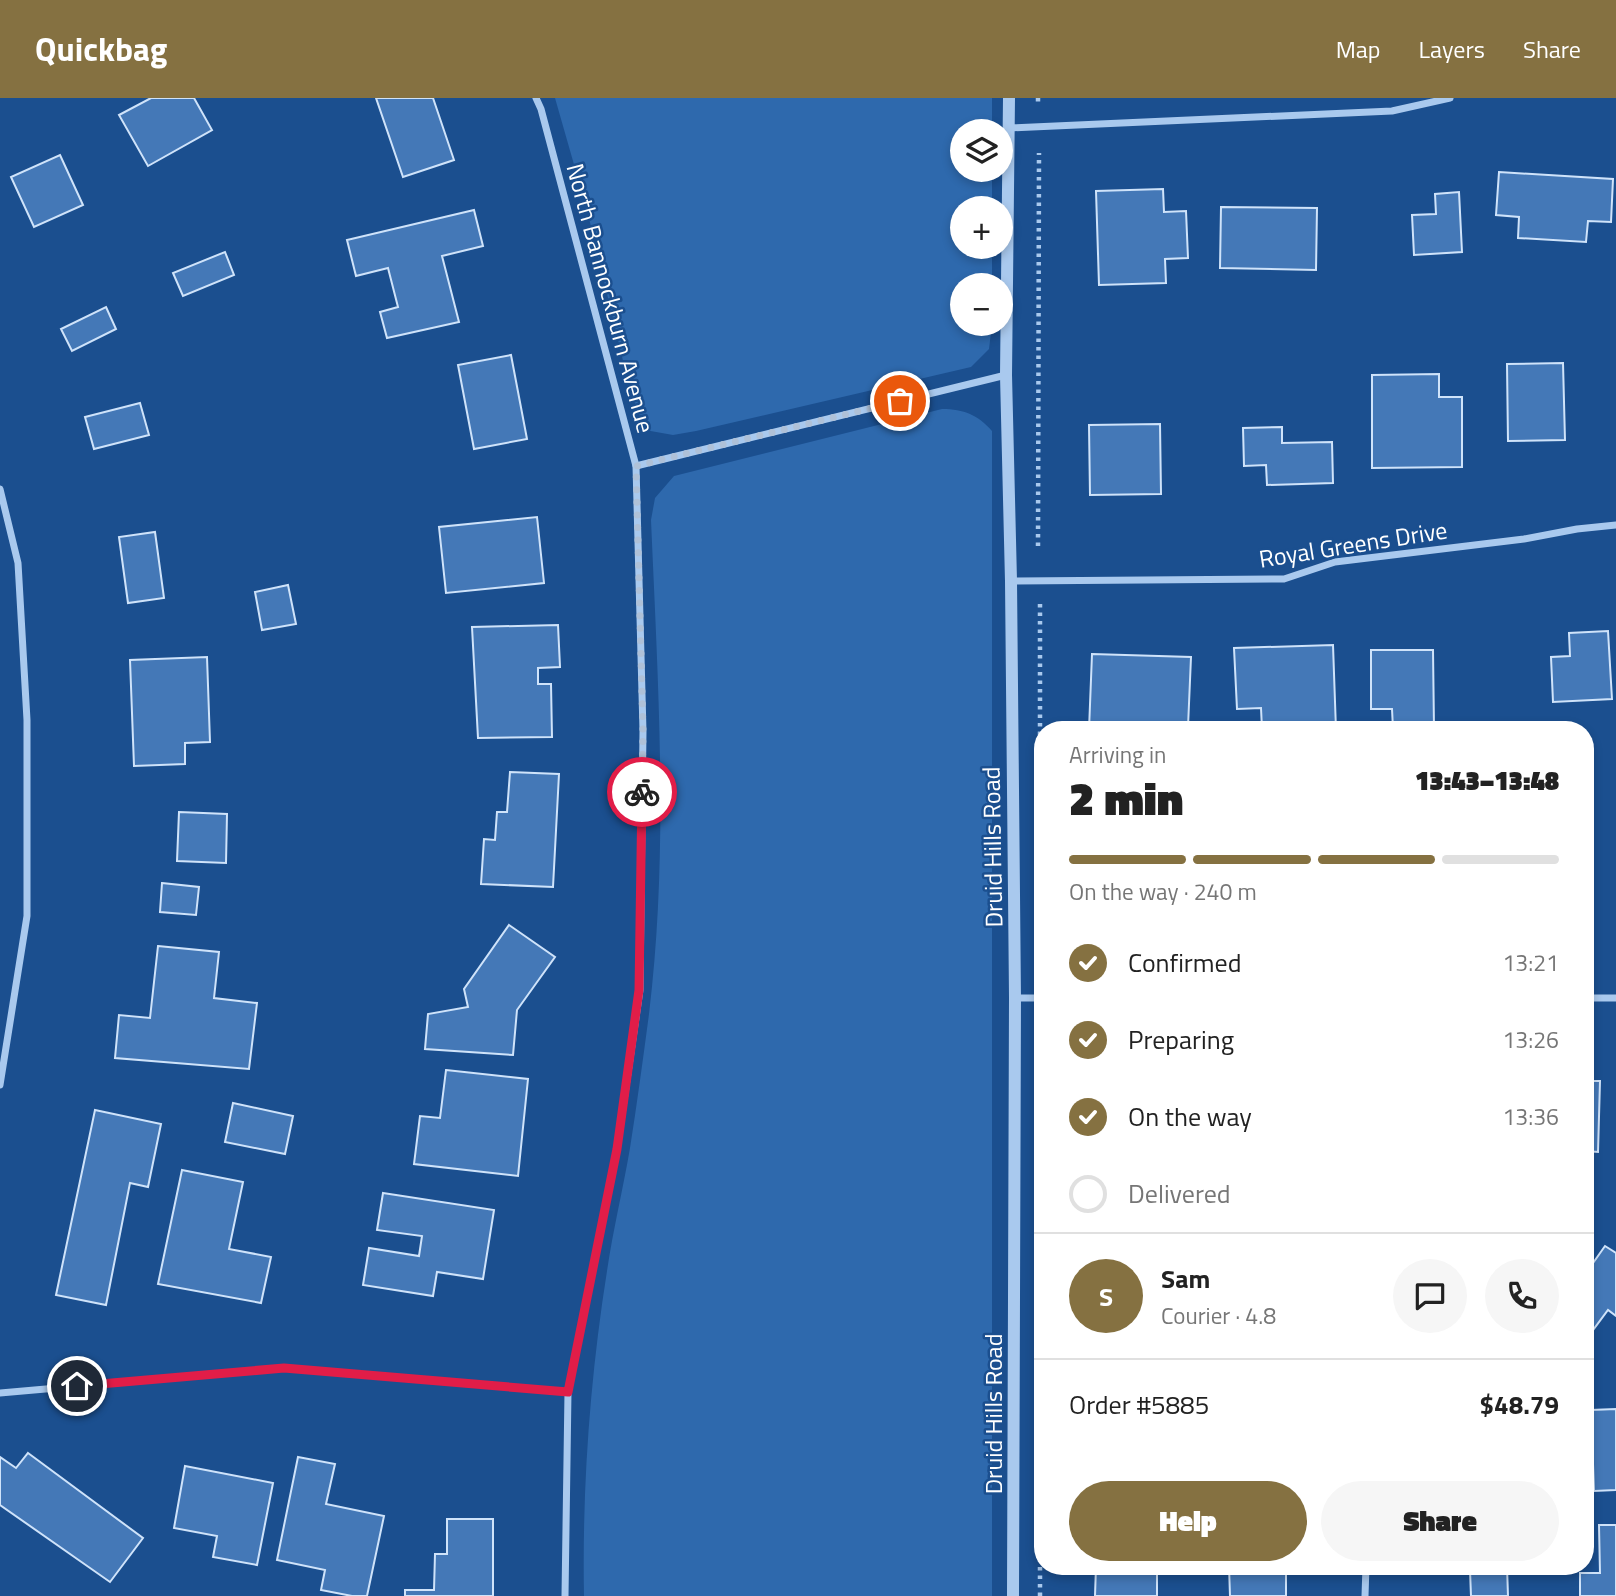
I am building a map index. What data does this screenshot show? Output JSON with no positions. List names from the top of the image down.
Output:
{
  "streets": {
    "street": ["North Bannockburn Avenue", "Royal Greens Drive", "Druid Hills Road"]
  },
  "crossings": [
    ["Royal Greens Drive", "Druid Hills Road"]
  ],
  "page": {
    "header": "Quickbag",
    "nav": ["Map", "Layers", "Share"],
    "map_buttons": ["+", "−"],
    "heading": ["2 min", "Arriving in", "13:43–13:48"],
    "panel": [
      "Sam",
      "Courier · 4.8",
      "Order #5885",
      "$48.79"
    ],
    "bar": "On the way · 240 m",
    "list": [
      ["Confirmed", "13:21"],
      ["Preparing", "13:26"],
      ["On the way", "13:36"],
      "Delivered"
    ],
    "round": "S",
    "buttons": ["Help", "Share"]
  }
}
